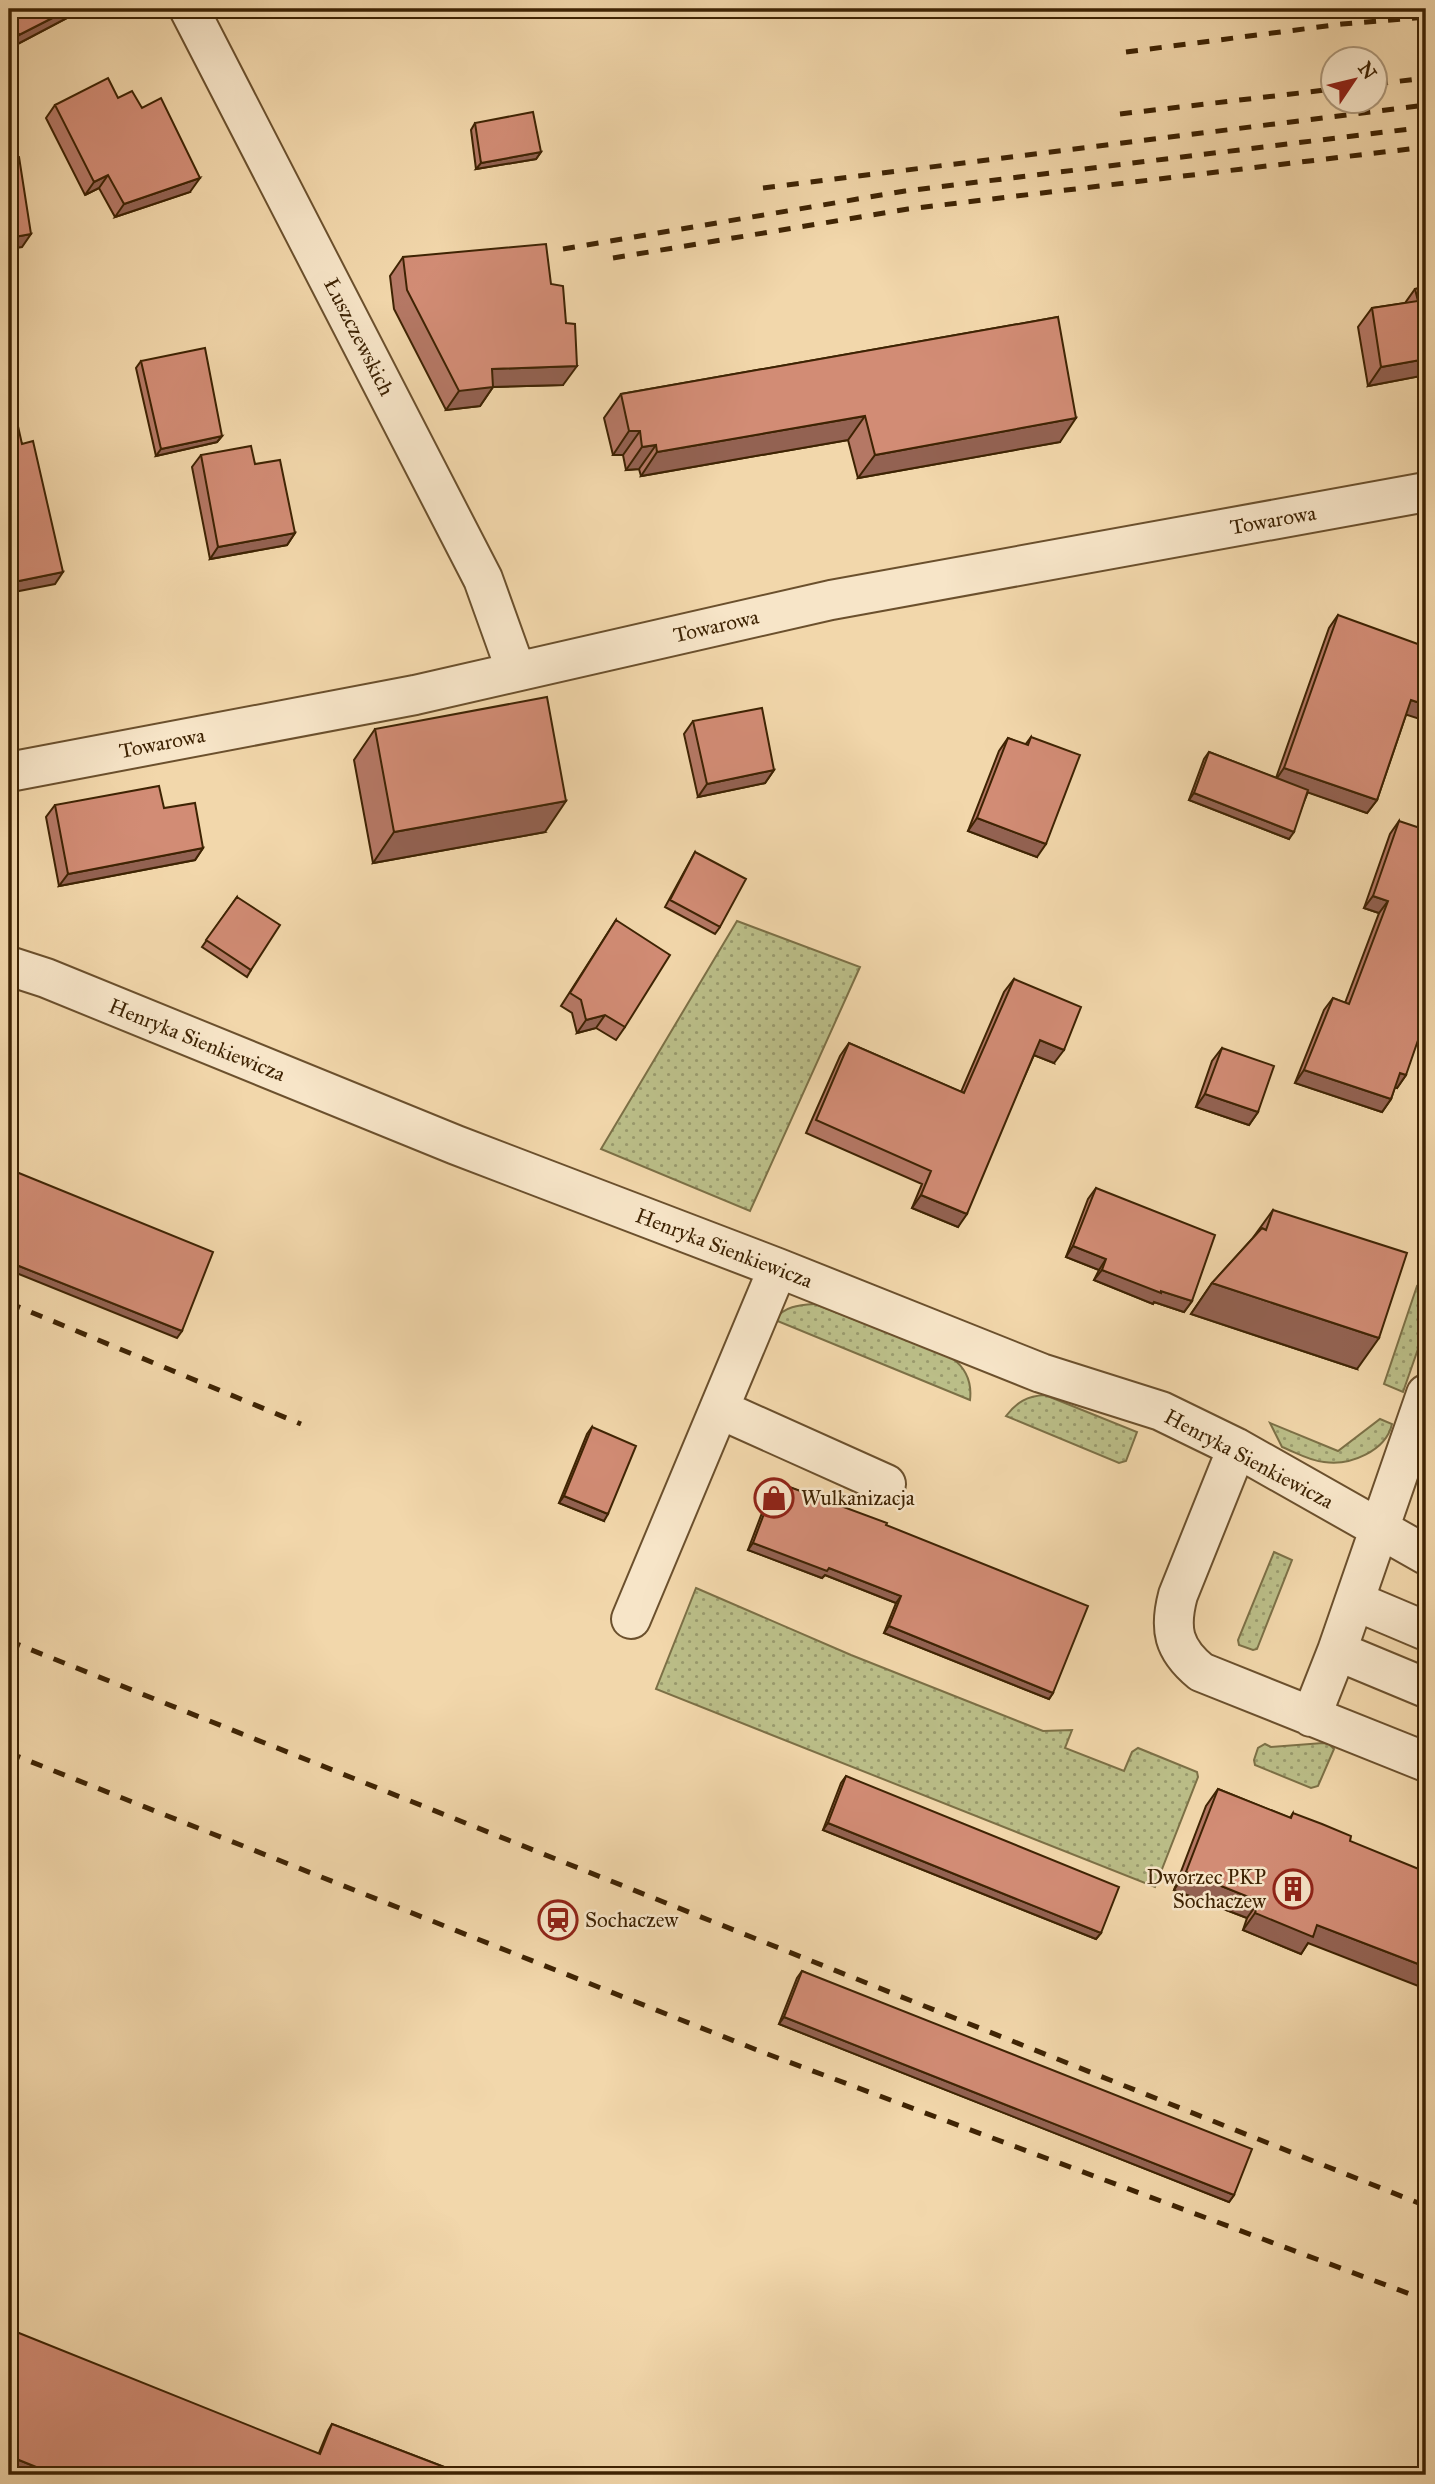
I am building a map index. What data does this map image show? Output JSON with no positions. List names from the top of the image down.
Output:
{
  "streets": {
    "street": ["Łuszczewskich", "Towarowa", "Henryka Sienkiewicza"]
  },
  "crossings": [
    ["Łuszczewskich", "Towarowa"]
  ],
  "places": {
    "shop": ["Wulkanizacja"],
    "building": ["Dworzec PKP Sochaczew"],
    "station": ["Sochaczew"]
  },
  "north": "top right"
}
